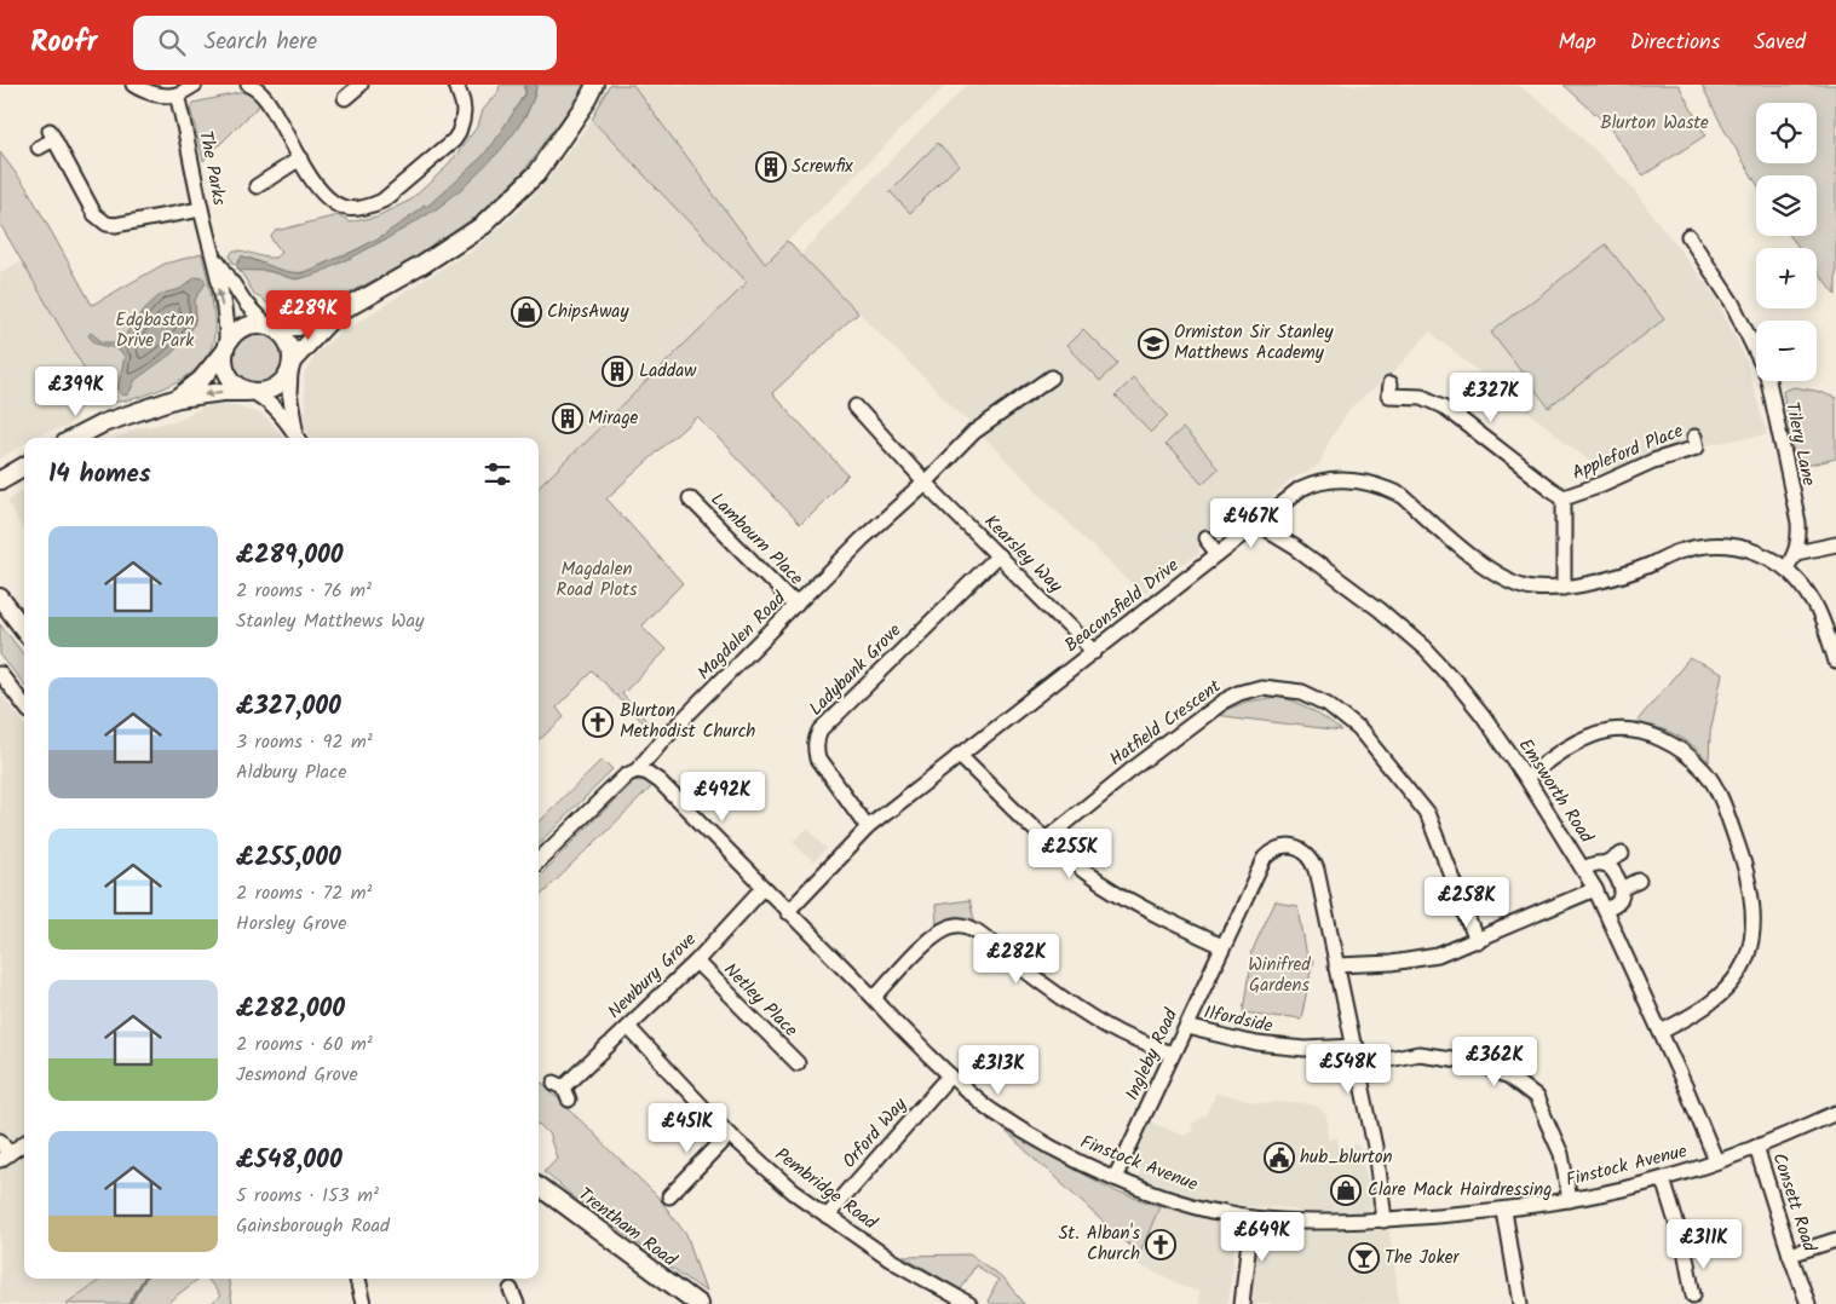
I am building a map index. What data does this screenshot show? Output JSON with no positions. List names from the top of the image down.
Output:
{
  "streets": {
    "main road": ["Trentham Road"],
    "street": [
      "The Parks",
      "Tilery Lane",
      "Appleford Place",
      "Lambourn Place",
      "Kearsley Way",
      "Beaconsfield Drive",
      "Magdalen Road",
      "Ladybank Grove",
      "Hatfield Crescent",
      "Emsworth Road",
      "Newbury Grove",
      "Netley Place",
      "Ilfordside",
      "Ingleby Road",
      "Orford Way",
      "Finstock Avenue",
      "Pembridge Road",
      "Consett Road"
    ]
  },
  "crossings": [
    ["Tilery Lane", "Beaconsfield Drive"],
    ["Lambourn Place", "Magdalen Road"],
    ["Kearsley Way", "Beaconsfield Drive"],
    ["Kearsley Way", "Magdalen Road"],
    ["Kearsley Way", "Ladybank Grove"],
    ["Beaconsfield Drive", "Ladybank Grove"],
    ["Beaconsfield Drive", "Emsworth Road"],
    ["Beaconsfield Drive", "Finstock Avenue"],
    ["Magdalen Road", "Finstock Avenue"],
    ["Emsworth Road", "Finstock Avenue"],
    ["Newbury Grove", "Netley Place"],
    ["Newbury Grove", "Finstock Avenue"],
    ["Newbury Grove", "Pembridge Road"],
    ["Ilfordside", "Ingleby Road"],
    ["Ingleby Road", "Finstock Avenue"],
    ["Orford Way", "Finstock Avenue"],
    ["Orford Way", "Pembridge Road"],
    ["Finstock Avenue", "Consett Road"]
  ],
  "parks": [
    "Blurton Waste",
    "Edgbaston Drive Park",
    "Magdalen Road Plots",
    "Winifred Gardens"
  ],
  "places": {
    "building": ["Screwfix", "Laddaw", "Mirage"],
    "shop": ["ChipsAway", "Clare Mack Hairdressing"],
    "school or university": ["Ormiston Sir Stanley Matthews Academy"],
    "church": ["Blurton Methodist Church", "St. Alban's Church"],
    "public building": ["hub_blurton"],
    "bar": ["The Joker"]
  },
  "page": {
    "header": "Roofr",
    "search": "Search here",
    "nav": ["Map", "Directions", "Saved"],
    "map_buttons": ["+", "−"],
    "price": [
      "£289K",
      "£399K",
      "£327K",
      "£467K",
      "£492K",
      "£255K",
      "£258K",
      "£282K",
      "£362K",
      "£548K",
      "£313K",
      "£451K",
      "£649K",
      "£311K"
    ],
    "heading": "14 homes",
    "list": [
      {
        "name": "£289,000",
        "note": "2 rooms · 76 m² · Stanley Matthews Way"
      },
      {
        "name": "£327,000",
        "note": "3 rooms · 92 m² · Aldbury Place"
      },
      {
        "name": "£255,000",
        "note": "2 rooms · 72 m² · Horsley Grove"
      },
      {
        "name": "£282,000",
        "note": "2 rooms · 60 m² · Jesmond Grove"
      },
      {
        "name": "£548,000",
        "note": "5 rooms · 153 m² · Gainsborough Road"
      }
    ]
  }
}
